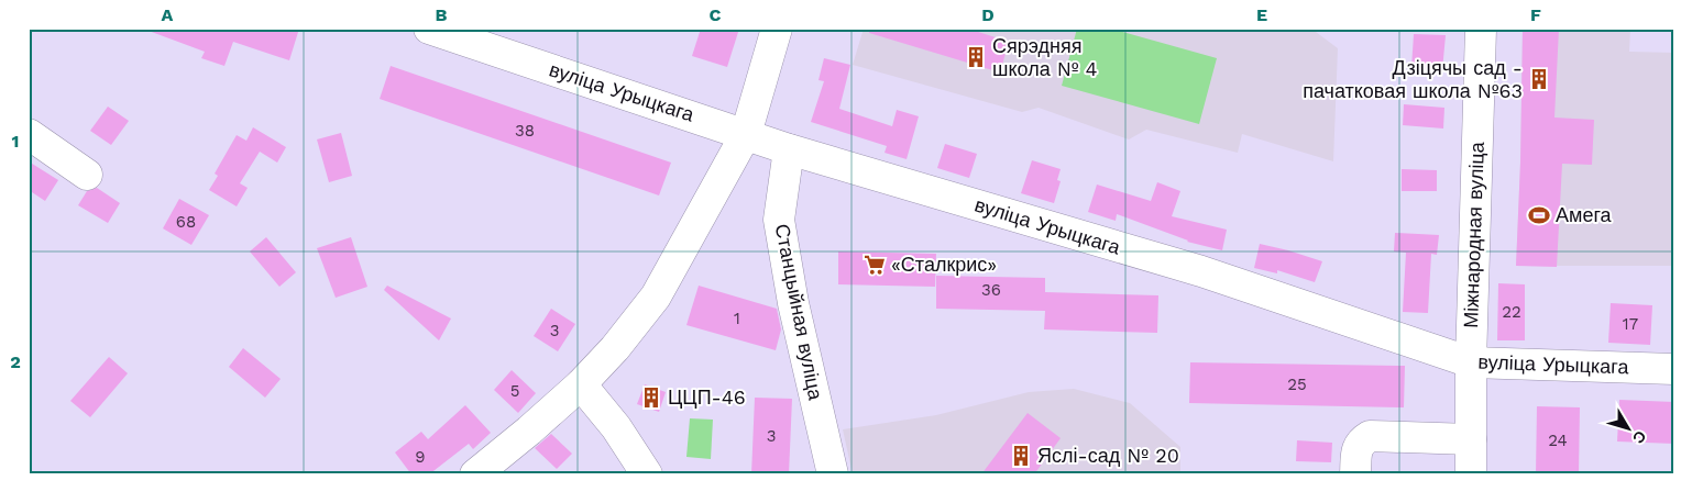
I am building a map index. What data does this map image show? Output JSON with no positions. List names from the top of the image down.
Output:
{
  "streets": {
    "street": ["вуліца Урыцкага", "Міжнародная вуліца", "Станцыйная вуліца"]
  },
  "crossings": [
    ["вуліца Урыцкага", "Міжнародная вуліца"],
    ["вуліца Урыцкага", "Станцыйная вуліца"]
  ],
  "places": {
    "building": [
      "Сярэдняя школа № 4",
      "Дзіцячы сад - пачатковая школа №63",
      "ЦЦП-46",
      "Яслі-сад № 20"
    ],
    "sports": ["Амега"],
    "supermarket": ["«Сталкрис»"]
  },
  "house_numbers": [
    "38",
    "68",
    "36",
    "22",
    "1",
    "17",
    "3",
    "25",
    "5",
    "3",
    "24",
    "9"
  ],
  "north": "bottom right",
  "grid": {
    "columns": [
      "A",
      "B",
      "C",
      "D",
      "E",
      "F"
    ],
    "rows": ["1", "2"]
  }
}
